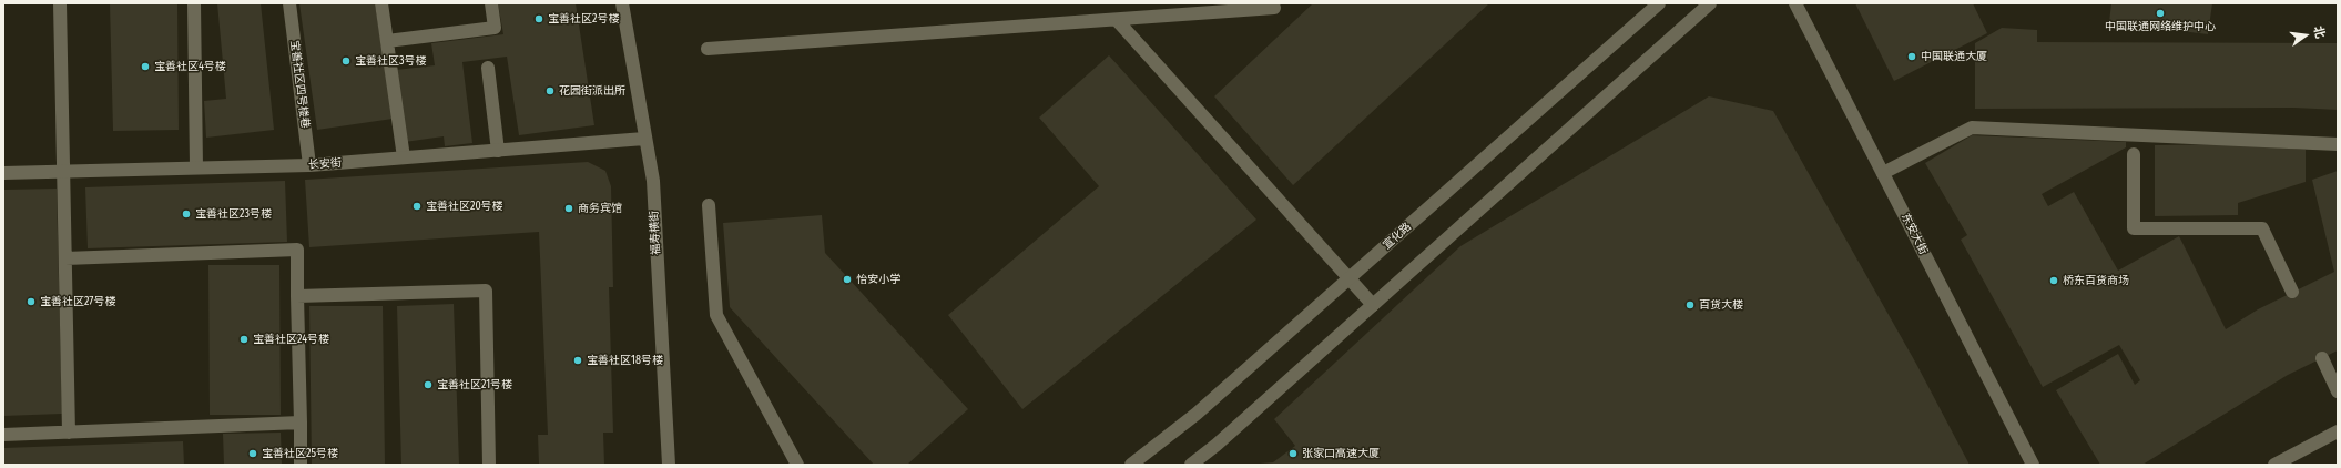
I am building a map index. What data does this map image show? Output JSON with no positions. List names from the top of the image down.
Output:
{
  "streets": {
    "street": [
      "宝善社区四号楼巷",
      "长安街",
      "福寿横街",
      "东安大街",
      "宣化路"
    ]
  },
  "crossings": [
    ["宝善社区四号楼巷", "长安街"],
    ["长安街", "福寿横街"]
  ],
  "places": [
    "中国联通网络维护中心",
    "宝善社区2号楼",
    "中国联通大厦",
    "宝善社区3号楼",
    "宝善社区4号楼",
    "花园街派出所",
    "宝善社区20号楼",
    "商务宾馆",
    "宝善社区23号楼",
    "怡安小学",
    "桥东百货商场",
    "宝善社区27号楼",
    "百货大楼",
    "宝善社区24号楼",
    "宝善社区18号楼",
    "宝善社区21号楼",
    "宝善社区25号楼",
    "张家口高速大厦"
  ],
  "north": "right"
}
